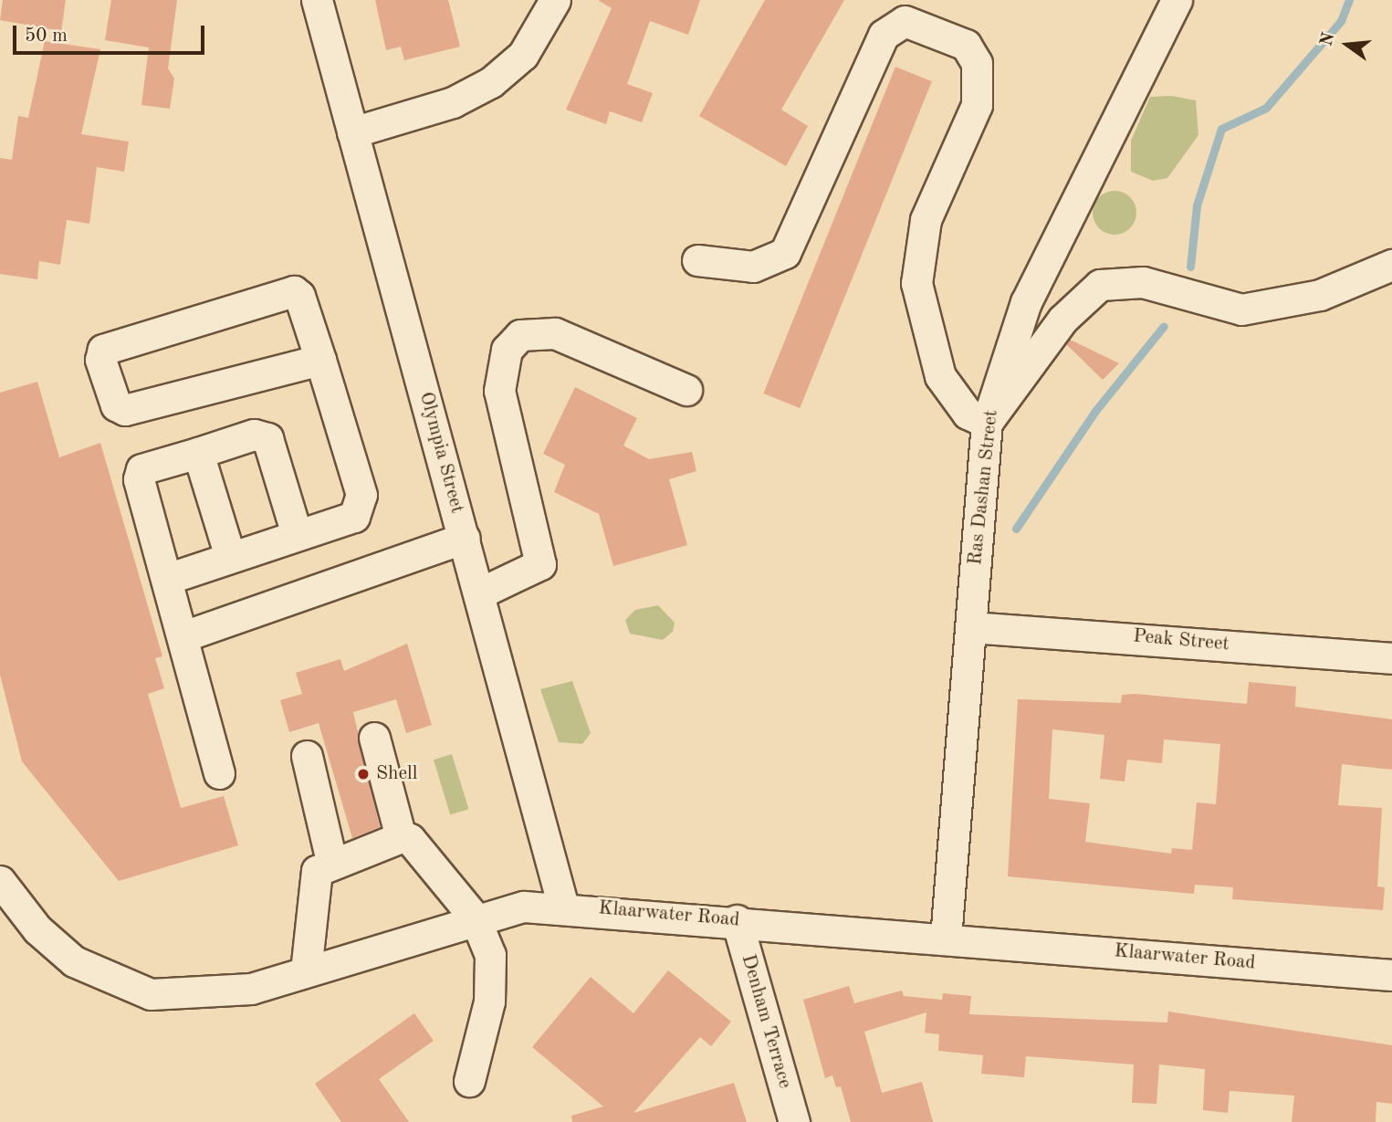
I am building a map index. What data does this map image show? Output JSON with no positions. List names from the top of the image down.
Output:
{
  "streets": {
    "street": [
      "Olympia Street",
      "Ras Dashan Street",
      "Peak Street",
      "Klaarwater Road",
      "Denham Terrace"
    ]
  },
  "crossings": [
    ["Olympia Street", "Klaarwater Road"],
    ["Ras Dashan Street", "Peak Street"],
    ["Ras Dashan Street", "Klaarwater Road"],
    ["Klaarwater Road", "Denham Terrace"]
  ],
  "places": ["Shell"],
  "scale_bar": "50 m",
  "north": "left"
}
